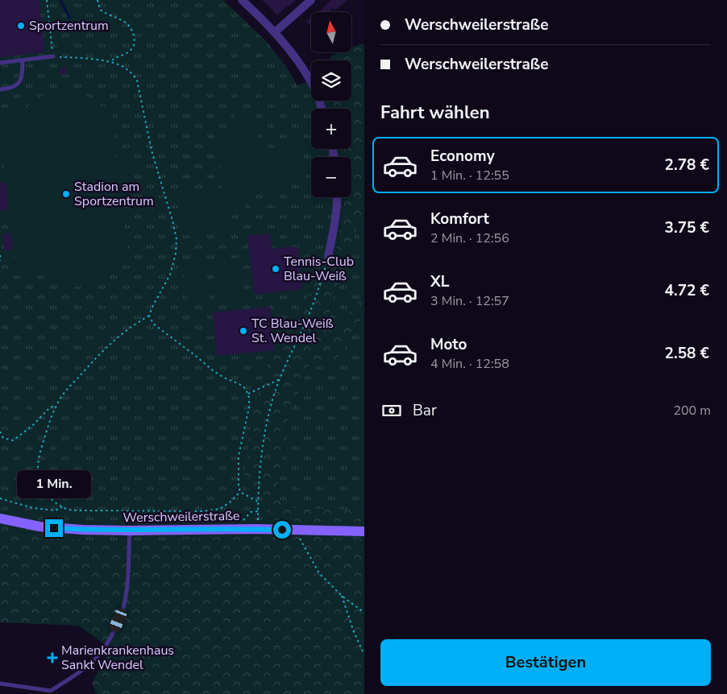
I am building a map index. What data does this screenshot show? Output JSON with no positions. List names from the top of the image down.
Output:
{
  "streets": {
    "main road": ["Werschweilerstraße"]
  },
  "places": {
    "other": [
      "Sportzentrum",
      "Stadion am Sportzentrum",
      "Tennis-Club Blau-Weiß",
      "TC Blau-Weiß St. Wendel"
    ],
    "health": ["Marienkrankenhaus Sankt Wendel"]
  },
  "north": "top",
  "page": {
    "banner": ["Werschweilerstraße", "Werschweilerstraße"],
    "map_buttons": ["+", "−"],
    "heading": "Fahrt wählen",
    "list": [
      {
        "name": "Economy",
        "note": "1 Min. · 12:55",
        "value": "2.78 €"
      },
      {
        "name": "Komfort",
        "note": "2 Min. · 12:56",
        "value": "3.75 €"
      },
      {
        "name": "XL",
        "note": "3 Min. · 12:57",
        "value": "4.72 €"
      },
      {
        "name": "Moto",
        "note": "4 Min. · 12:58",
        "value": "2.58 €"
      }
    ],
    "pay": ["Bar", "200 m"],
    "bubble": "1 Min.",
    "buttons": "Bestätigen"
  }
}
